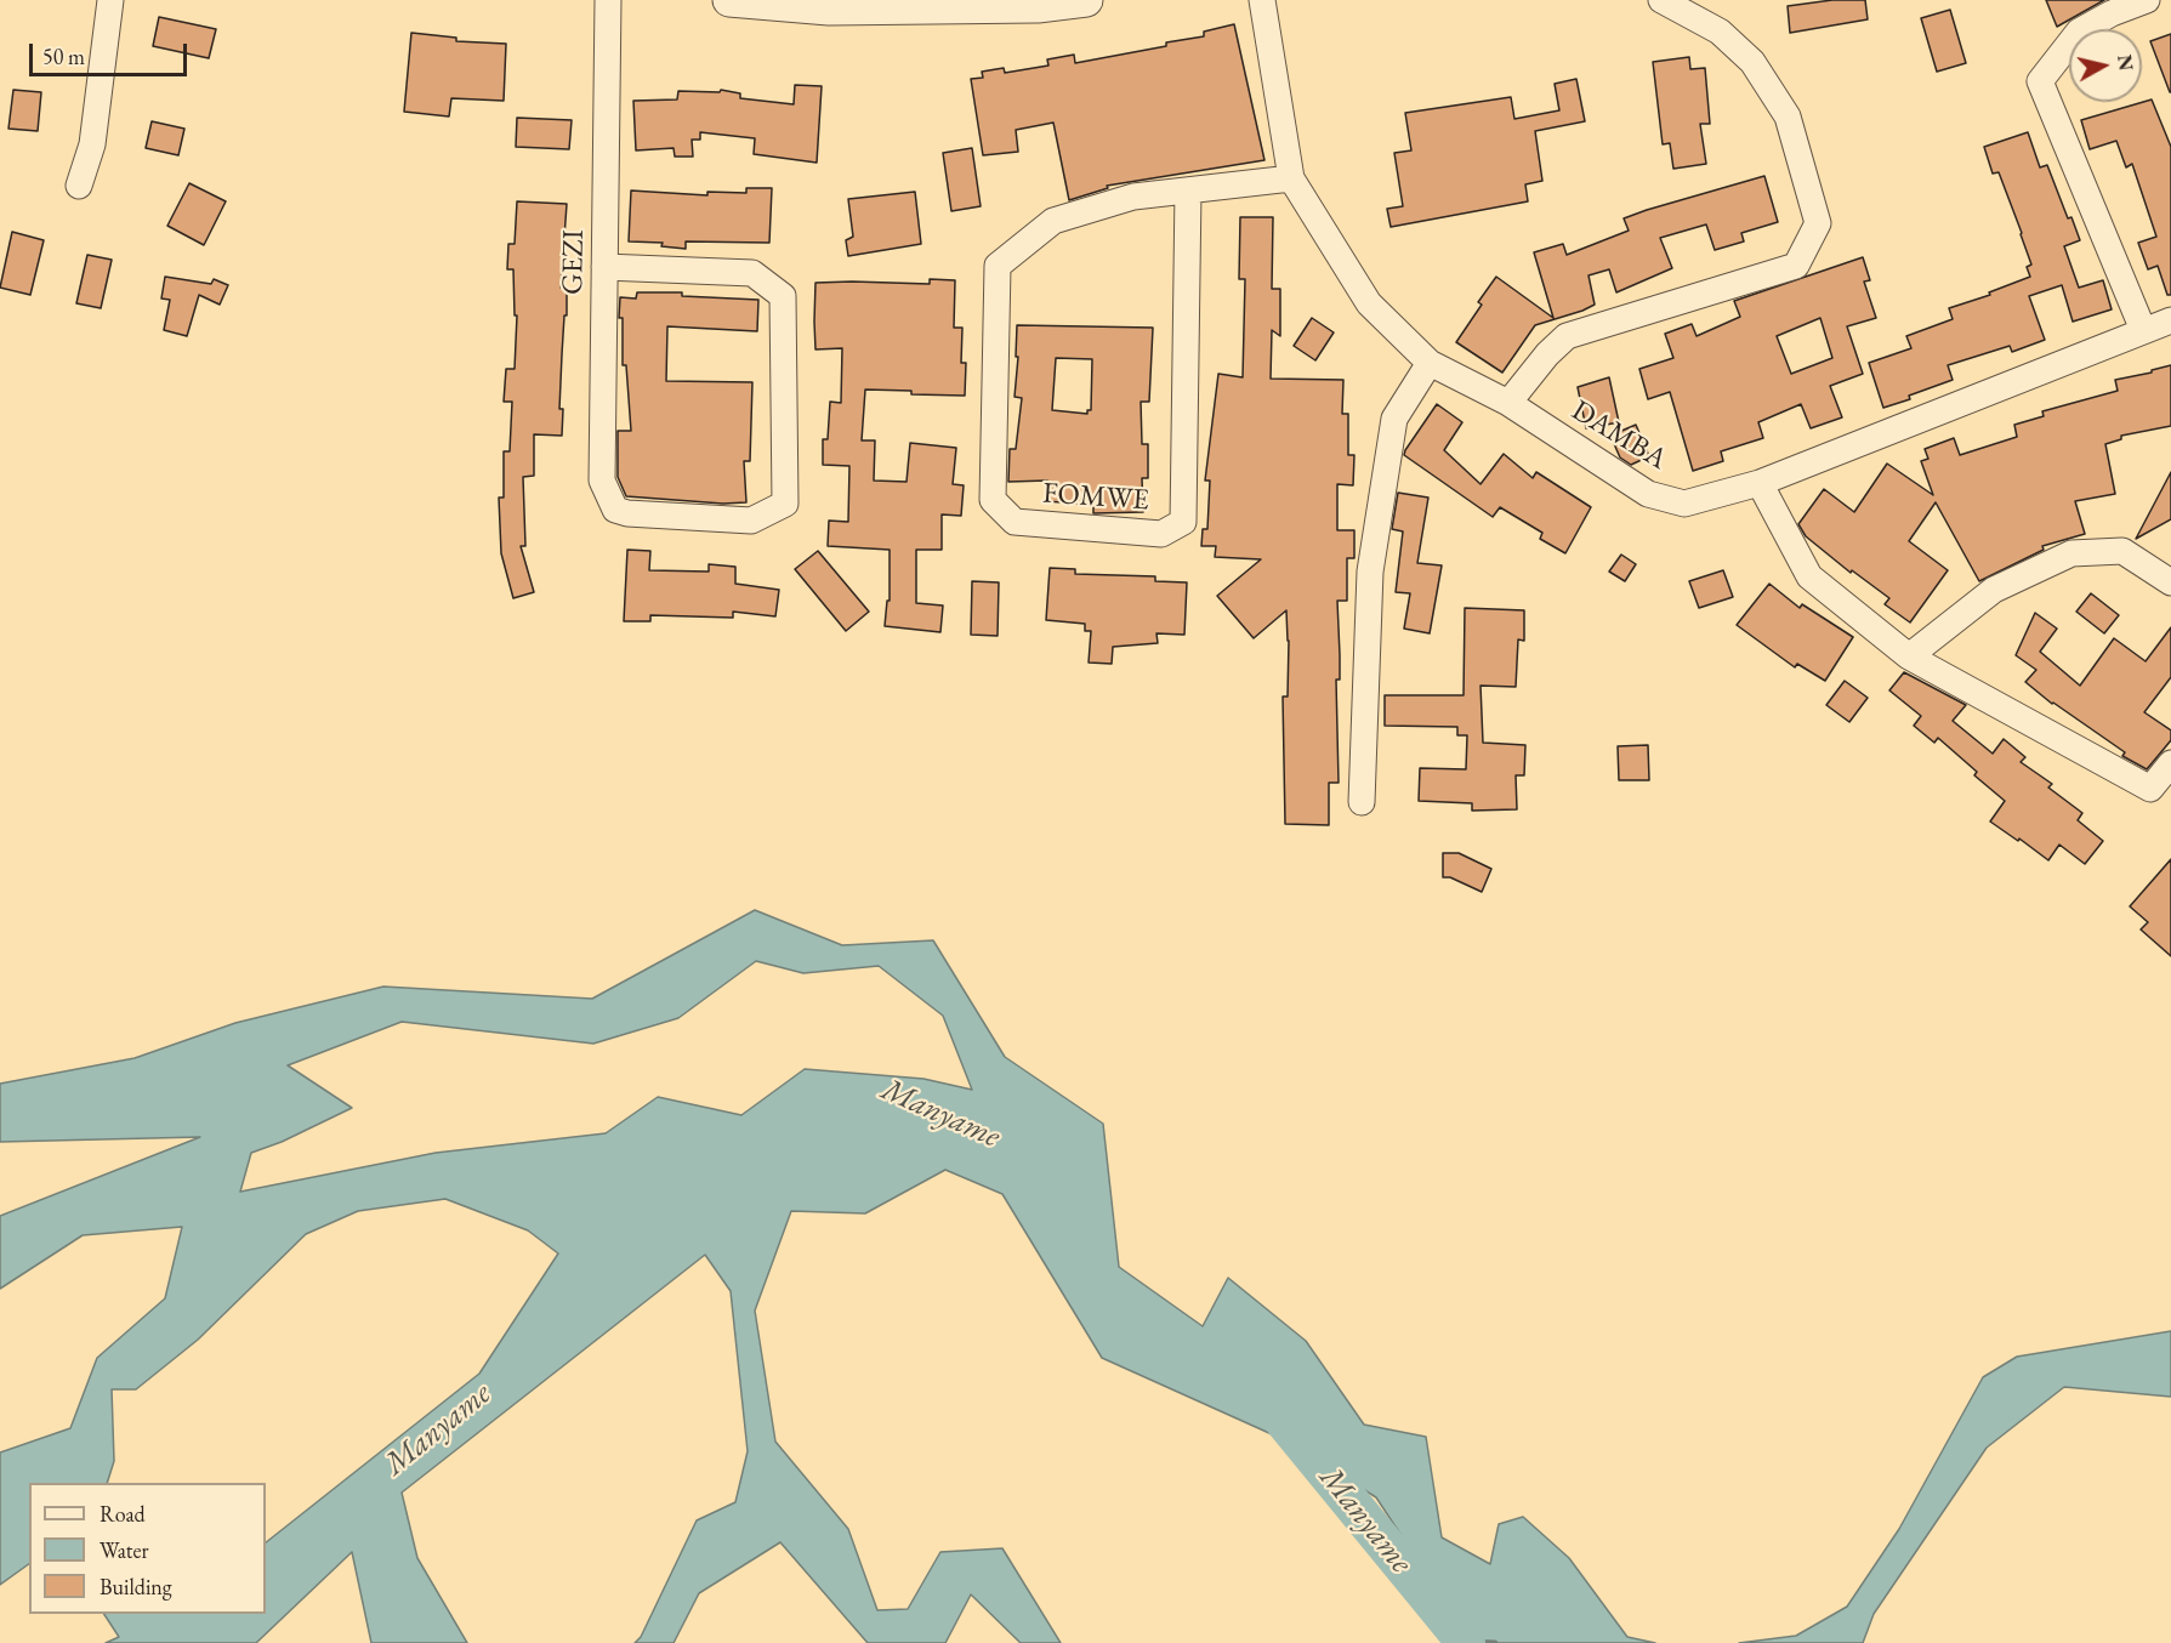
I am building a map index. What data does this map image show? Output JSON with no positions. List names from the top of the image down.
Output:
{
  "streets": {
    "street": ["GEZI", "DAMBA", "FOMWE"]
  },
  "crossings": [
    ["DAMBA", "FOMWE"]
  ],
  "water": ["Manyame"],
  "legend": ["Road", "Water", "Building"],
  "scale_bar": "50 m",
  "north": "right"
}
